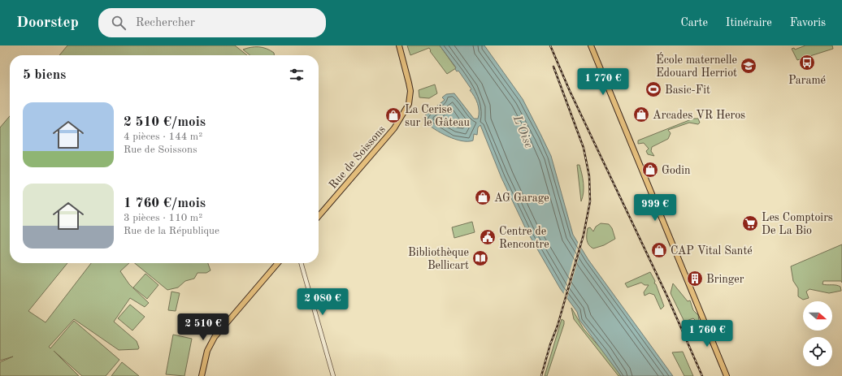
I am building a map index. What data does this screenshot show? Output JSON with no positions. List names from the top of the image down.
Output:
{
  "streets": {
    "main road": ["Rue de Soissons"]
  },
  "water": ["L'Oise"],
  "places": {
    "bus stop": ["Paramé"],
    "school or university": ["École maternelle Edouard Herriot"],
    "sports": ["Basic-Fit"],
    "shop": [
      "Arcades VR Heros",
      "La Cerise sur le Gâteau",
      "Godin",
      "AG Garage",
      "CAP Vital Santé"
    ],
    "supermarket": ["Les Comptoirs De La Bio"],
    "public building": ["Centre de Rencontre"],
    "library": ["Bibliothèque Bellicart"],
    "building": ["Bringer"]
  },
  "north": "right",
  "page": {
    "header": "Doorstep",
    "search": "Rechercher",
    "nav": ["Carte", "Itinéraire", "Favoris"],
    "heading": "5 biens",
    "price": [
      "1 770 €",
      "999 €",
      "2 080 €",
      "2 510 €",
      "1 760 €"
    ],
    "list": [
      {
        "name": "2 510 €/mois",
        "note": "4 pièces · 144 m² · Rue de Soissons"
      },
      {
        "name": "1 760 €/mois",
        "note": "3 pièces · 110 m² · Rue de la République"
      }
    ]
  }
}
